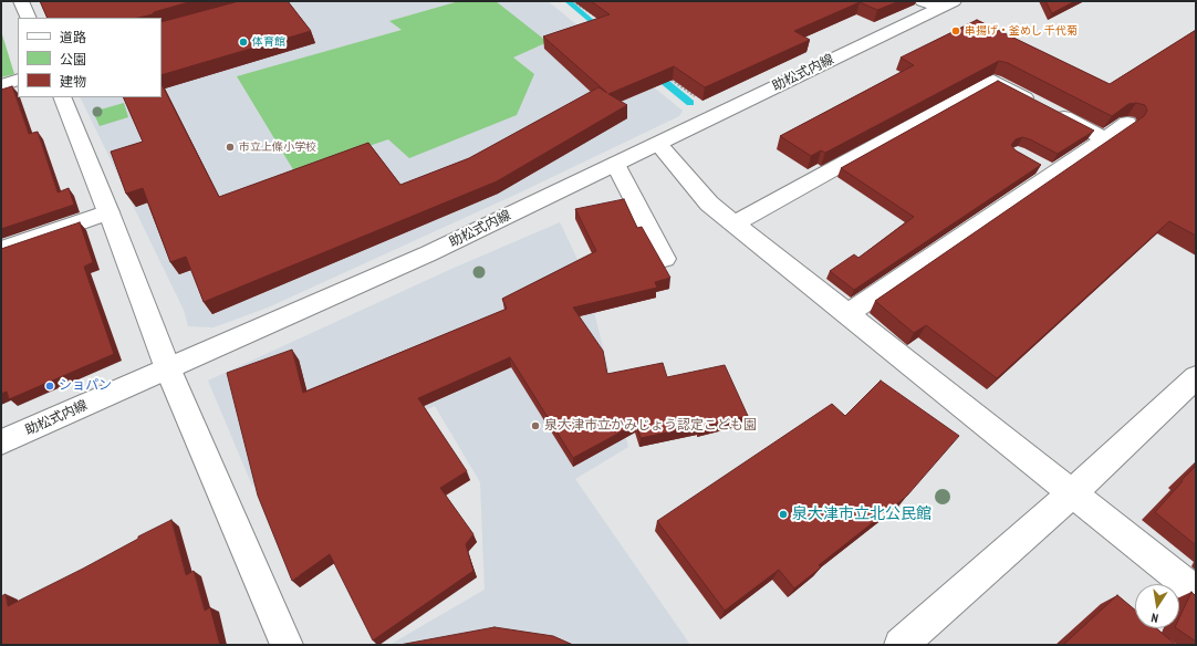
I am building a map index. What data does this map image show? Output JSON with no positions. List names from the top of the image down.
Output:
{
  "streets": {
    "street": ["助松式内線"]
  },
  "places": [
    "串揚げ・釜めし 千代菊",
    "体育館",
    "市立上條小学校",
    "ショパン",
    "泉大津市立かみじょう認定こども園",
    "泉大津市立北公民館"
  ],
  "legend": ["道路", "公園", "建物"],
  "north": "bottom"
}
